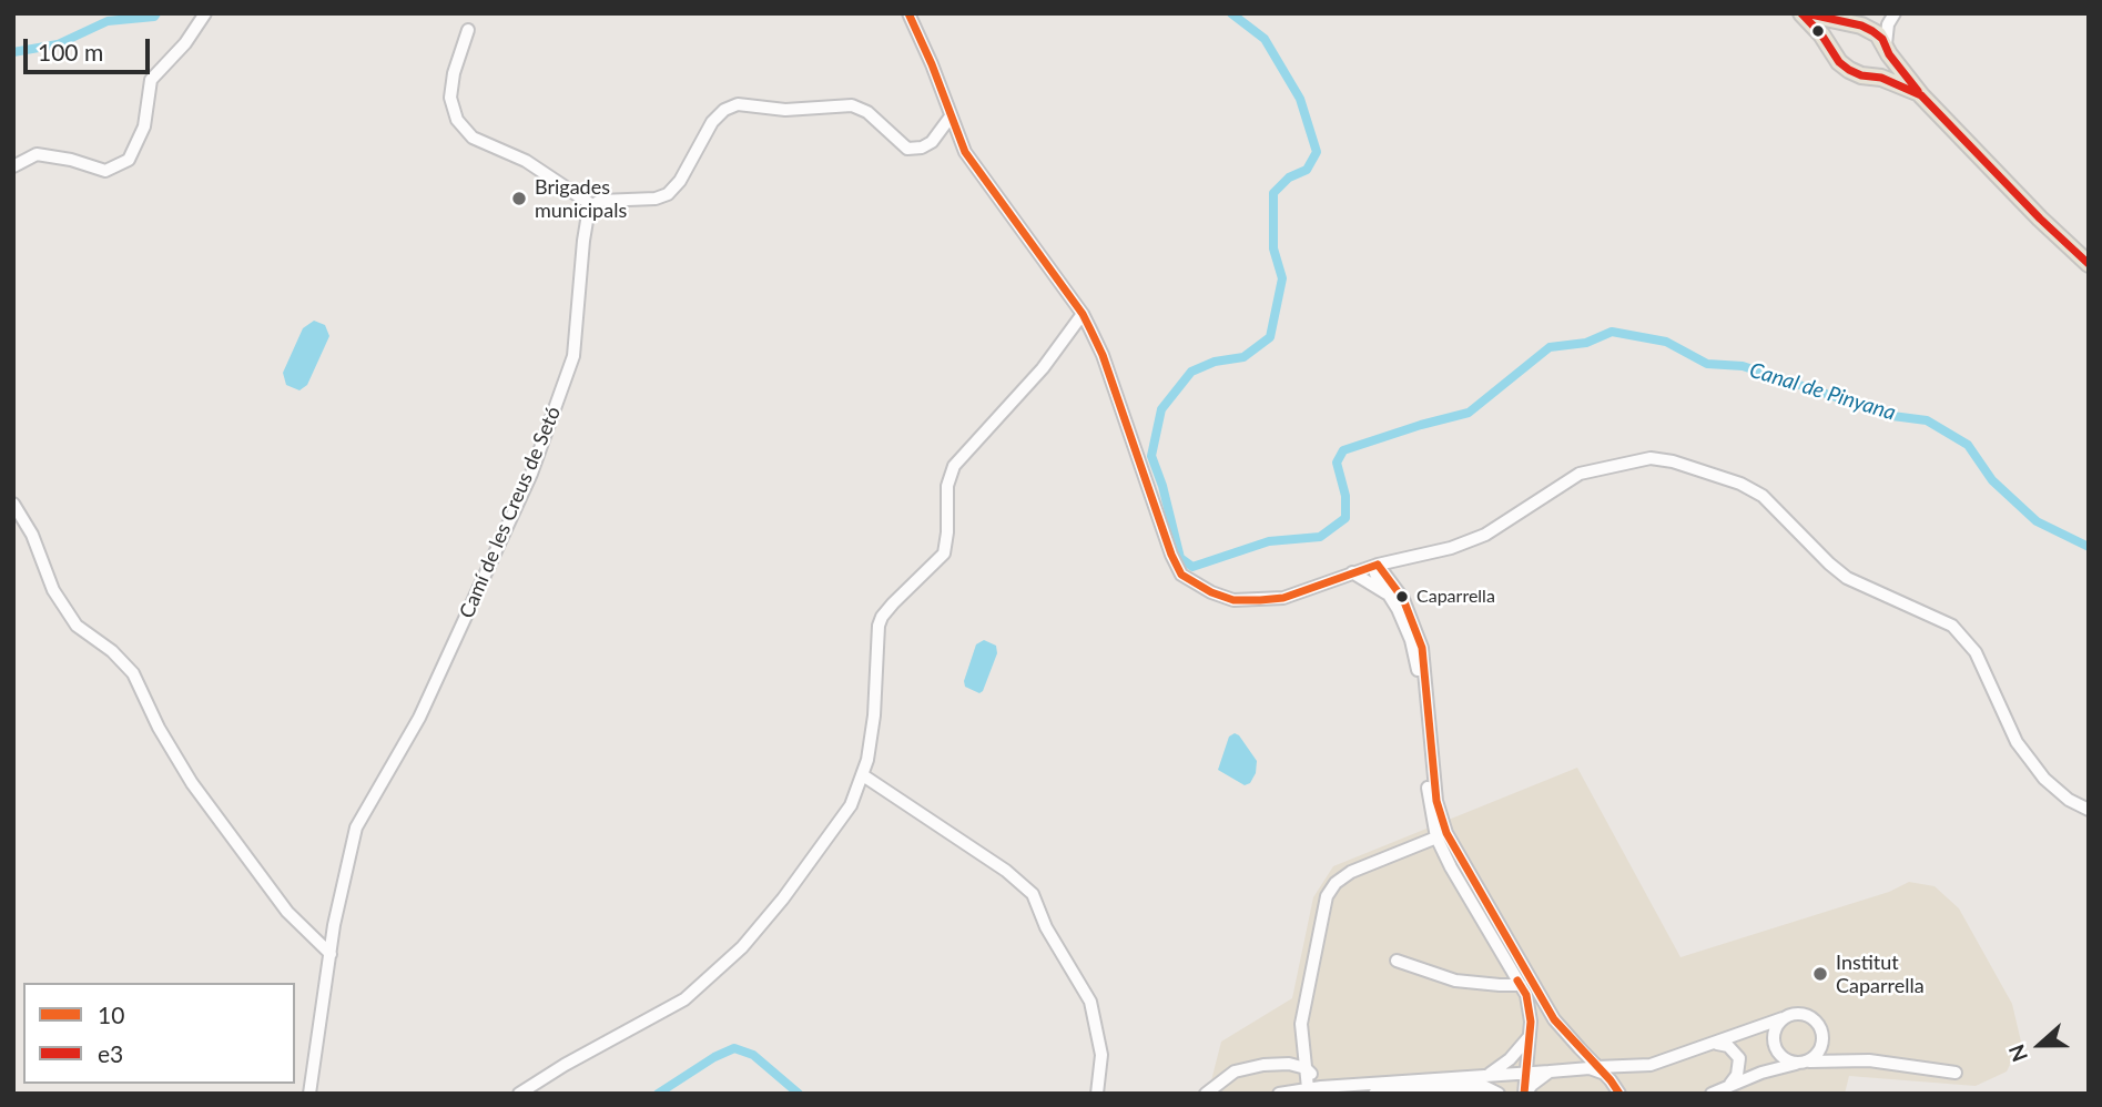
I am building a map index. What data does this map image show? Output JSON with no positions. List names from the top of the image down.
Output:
{
  "streets": {
    "street": ["Camí de les Creus de Setó"]
  },
  "water": ["Canal de Pinyana"],
  "places": ["Brigades municipals", "Caparrella", "Institut Caparrella"],
  "lines": ["transit line 10", "transit line e3"],
  "legend": ["10", "e3"],
  "scale_bar": "100 m",
  "north": "left"
}
